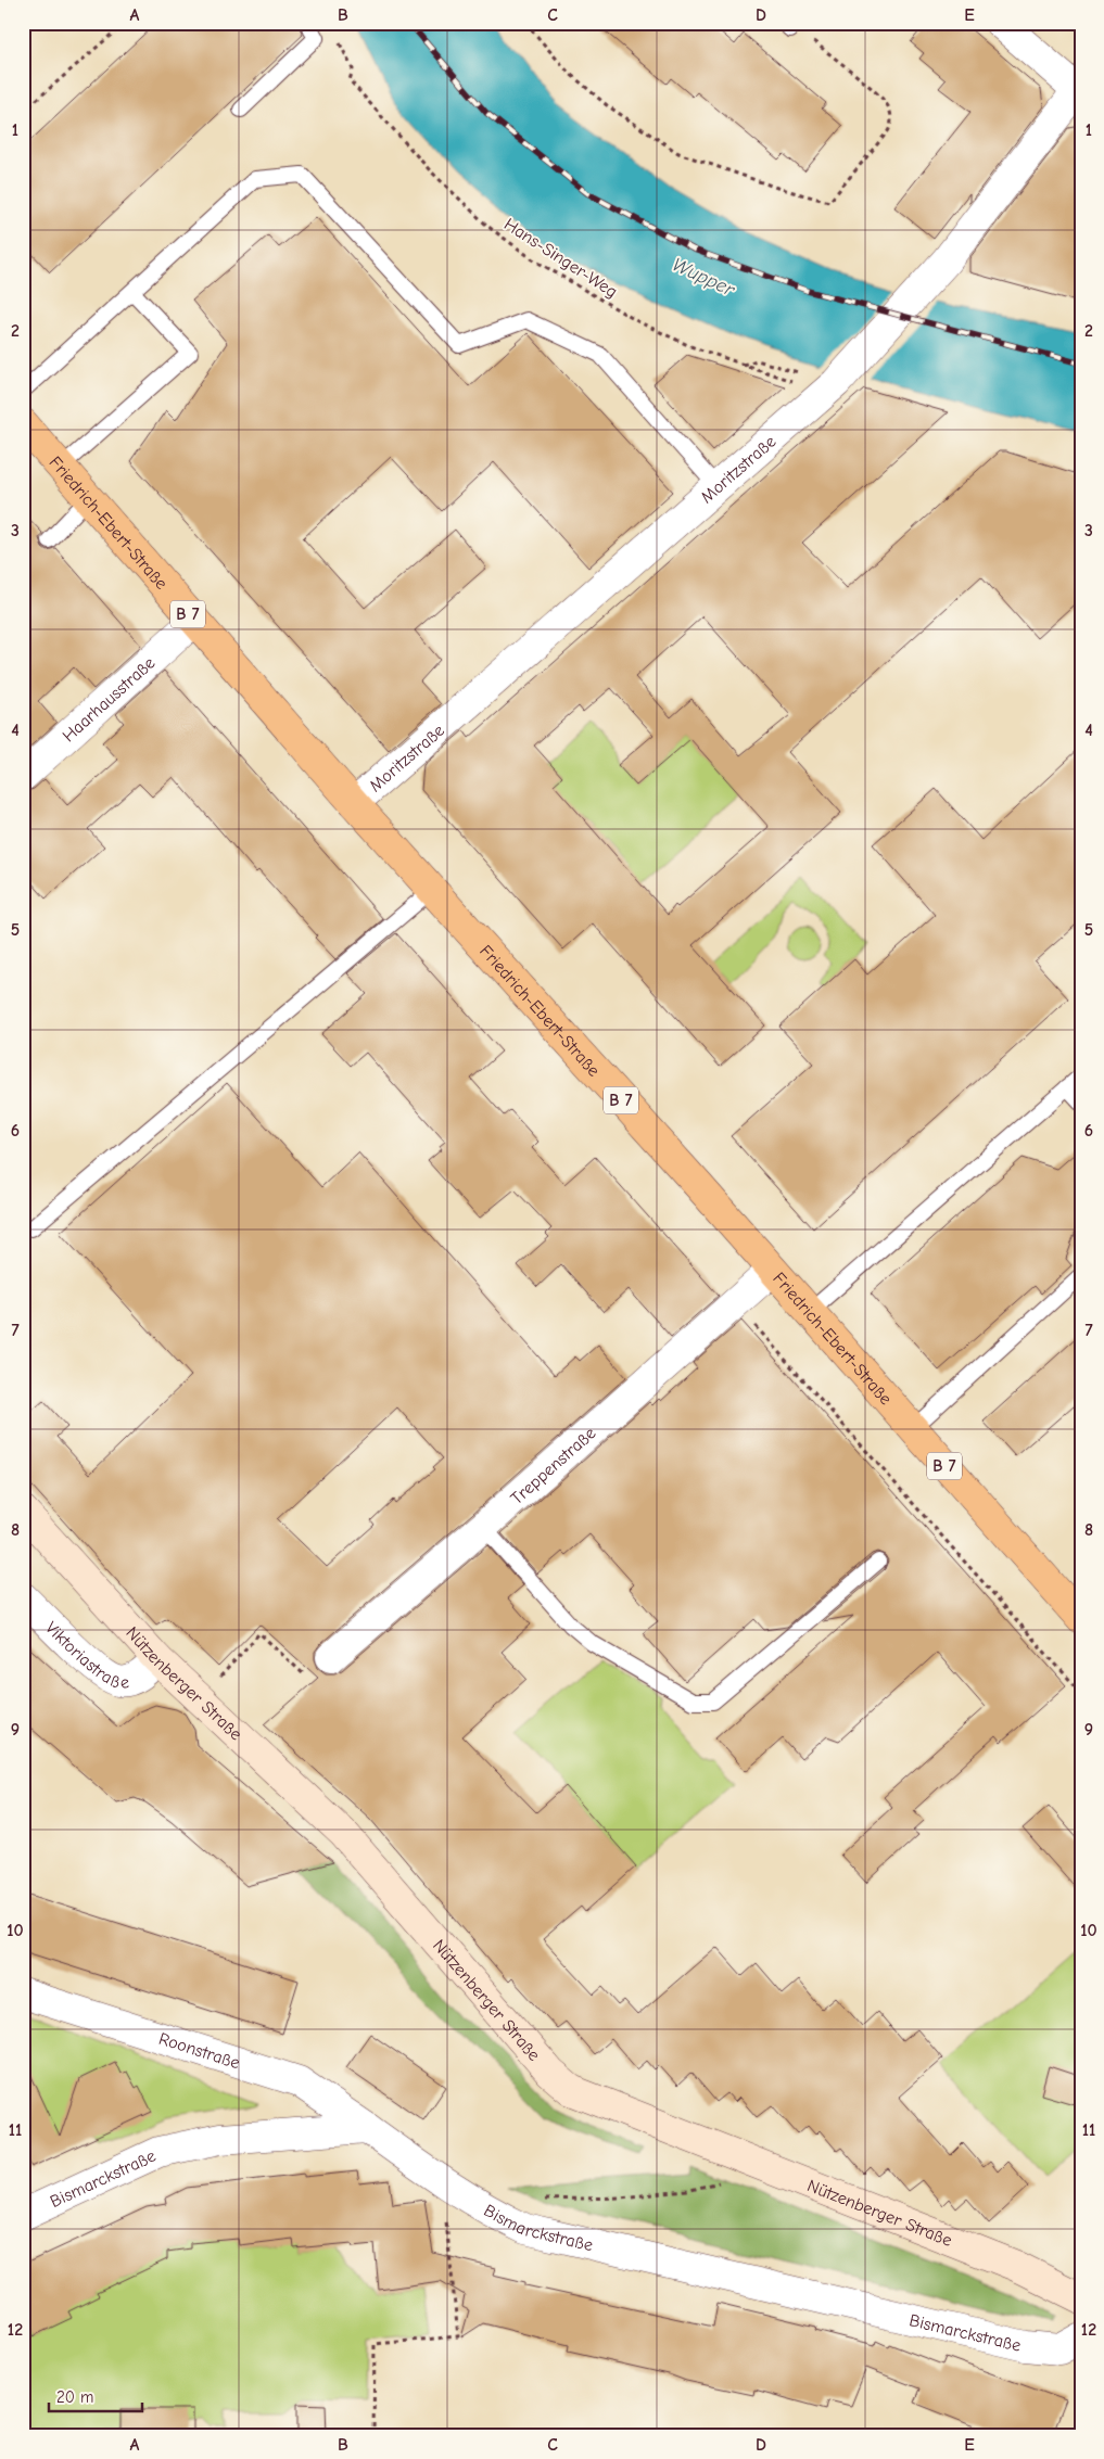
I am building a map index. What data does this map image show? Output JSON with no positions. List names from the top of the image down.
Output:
{
  "streets": {
    "main road": ["Friedrich-Ebert-Straße", "B 7"],
    "street": [
      "Moritzstraße",
      "Haarhausstraße",
      "Treppenstraße",
      "Viktoriastraße",
      "Nützenberger Straße",
      "Roonstraße",
      "Bismarckstraße"
    ],
    "path": ["Hans-Singer-Weg"]
  },
  "crossings": [
    ["Moritzstraße", "Friedrich-Ebert-Straße"],
    ["Friedrich-Ebert-Straße", "Haarhausstraße"],
    ["Friedrich-Ebert-Straße", "Treppenstraße"],
    ["Viktoriastraße", "Nützenberger Straße"],
    ["Roonstraße", "Bismarckstraße"]
  ],
  "water": ["Wupper"],
  "scale_bar": "20 m",
  "grid": {
    "columns": [
      "A",
      "B",
      "C",
      "D",
      "E"
    ],
    "rows": [
      "1",
      "2",
      "3",
      "4",
      "5",
      "6",
      "7",
      "8",
      "9",
      "10",
      "11",
      "12"
    ]
  }
}
